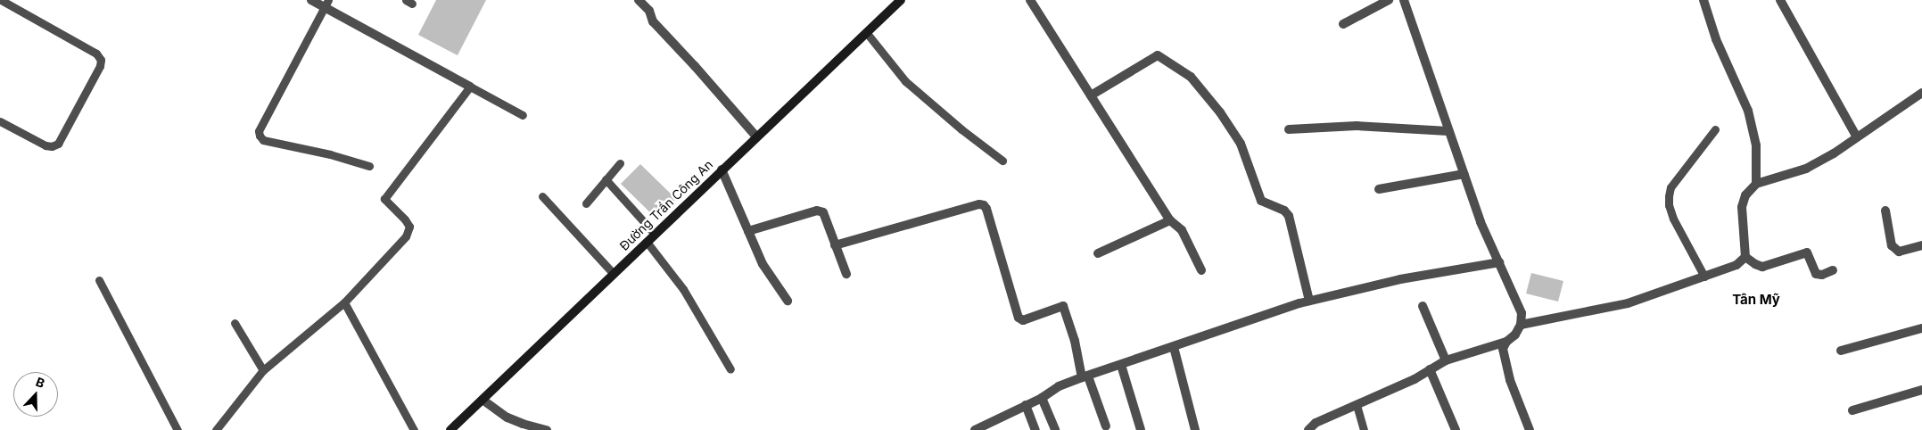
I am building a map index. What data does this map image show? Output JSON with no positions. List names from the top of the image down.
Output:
{
  "streets": {
    "main road": ["Đường Trần Công An"]
  },
  "districts": ["Tân Mỹ"],
  "north": "top"
}
